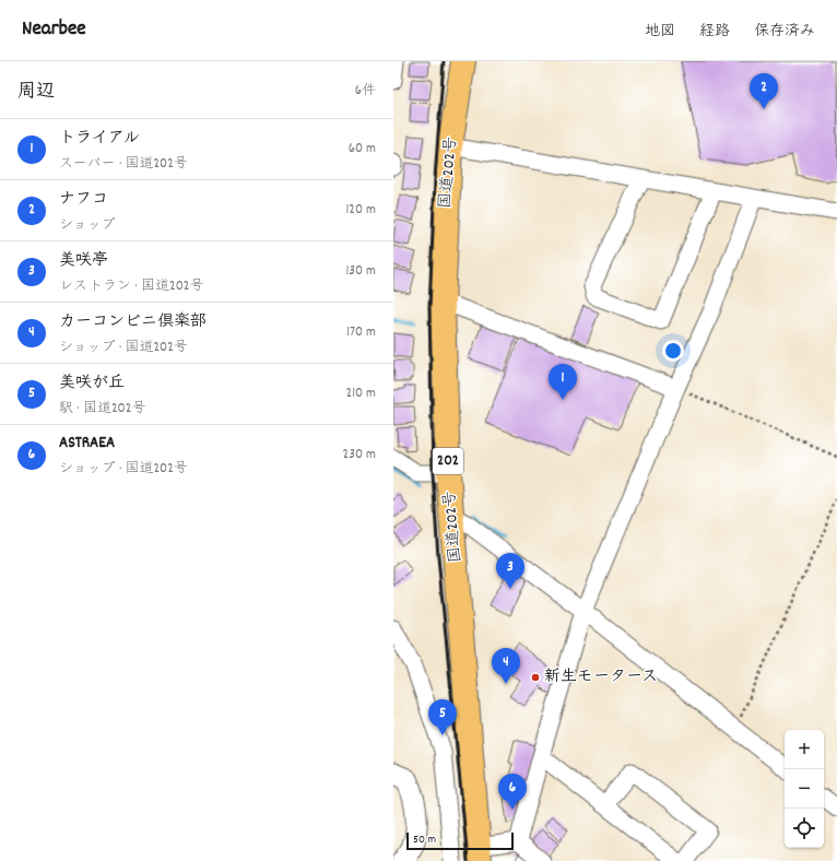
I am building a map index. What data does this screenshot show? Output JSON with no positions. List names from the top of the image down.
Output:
{
  "streets": {
    "highway": ["国道202号", "202"]
  },
  "places": ["新生モータース"],
  "scale_bar": "50 m",
  "page": {
    "header": "Nearbee",
    "nav": ["地図", "経路", "保存済み"],
    "heading": ["周辺", "6件"],
    "pins": [
      "2",
      "1",
      "3",
      "4",
      "5",
      "6"
    ],
    "list": [
      {
        "mark": "1",
        "name": "トライアル",
        "note": "スーパー · 国道202号",
        "value": "60 m"
      },
      {
        "mark": "2",
        "name": "ナフコ",
        "note": "ショップ",
        "value": "120 m"
      },
      {
        "mark": "3",
        "name": "美咲亭",
        "note": "レストラン · 国道202号",
        "value": "130 m"
      },
      {
        "mark": "4",
        "name": "カーコンビニ倶楽部",
        "note": "ショップ · 国道202号",
        "value": "170 m"
      },
      {
        "mark": "5",
        "name": "美咲が丘",
        "note": "駅 · 国道202号",
        "value": "210 m"
      },
      {
        "mark": "6",
        "name": "ASTRAEA",
        "note": "ショップ · 国道202号",
        "value": "230 m"
      }
    ],
    "map_buttons": ["+", "−"],
    "scale": "50 m"
  }
}
